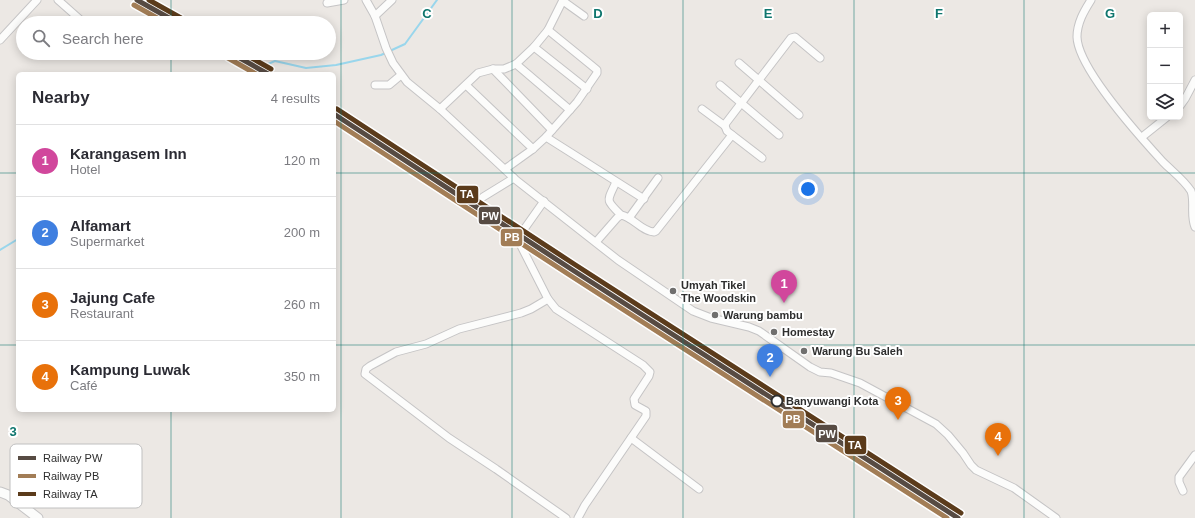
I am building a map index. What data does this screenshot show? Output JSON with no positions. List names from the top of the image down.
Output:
{
  "places": [
    "Umyah Tikel The Woodskin",
    "Warung bambu",
    "Homestay",
    "Warung Bu Saleh",
    "Banyuwangi Kota"
  ],
  "lines": ["rail line PW", "rail line TA", "rail line PB"],
  "legend": ["Railway PW", "Railway PB", "Railway TA"],
  "page": {
    "map_buttons": ["+", "−"],
    "search": "Search here",
    "heading": ["Nearby", "4 results"],
    "list": [
      {
        "mark": "1",
        "name": "Karangasem Inn",
        "note": "Hotel",
        "value": "120 m"
      },
      {
        "mark": "2",
        "name": "Alfamart",
        "note": "Supermarket",
        "value": "200 m"
      },
      {
        "mark": "3",
        "name": "Jajung Cafe",
        "note": "Restaurant",
        "value": "260 m"
      },
      {
        "mark": "4",
        "name": "Kampung Luwak",
        "note": "Café",
        "value": "350 m"
      }
    ],
    "pins": [
      "1",
      "2",
      "3",
      "4"
    ]
  },
  "grid": {
    "columns": [
      "C",
      "D",
      "E",
      "F",
      "G"
    ],
    "rows": ["3"]
  }
}
